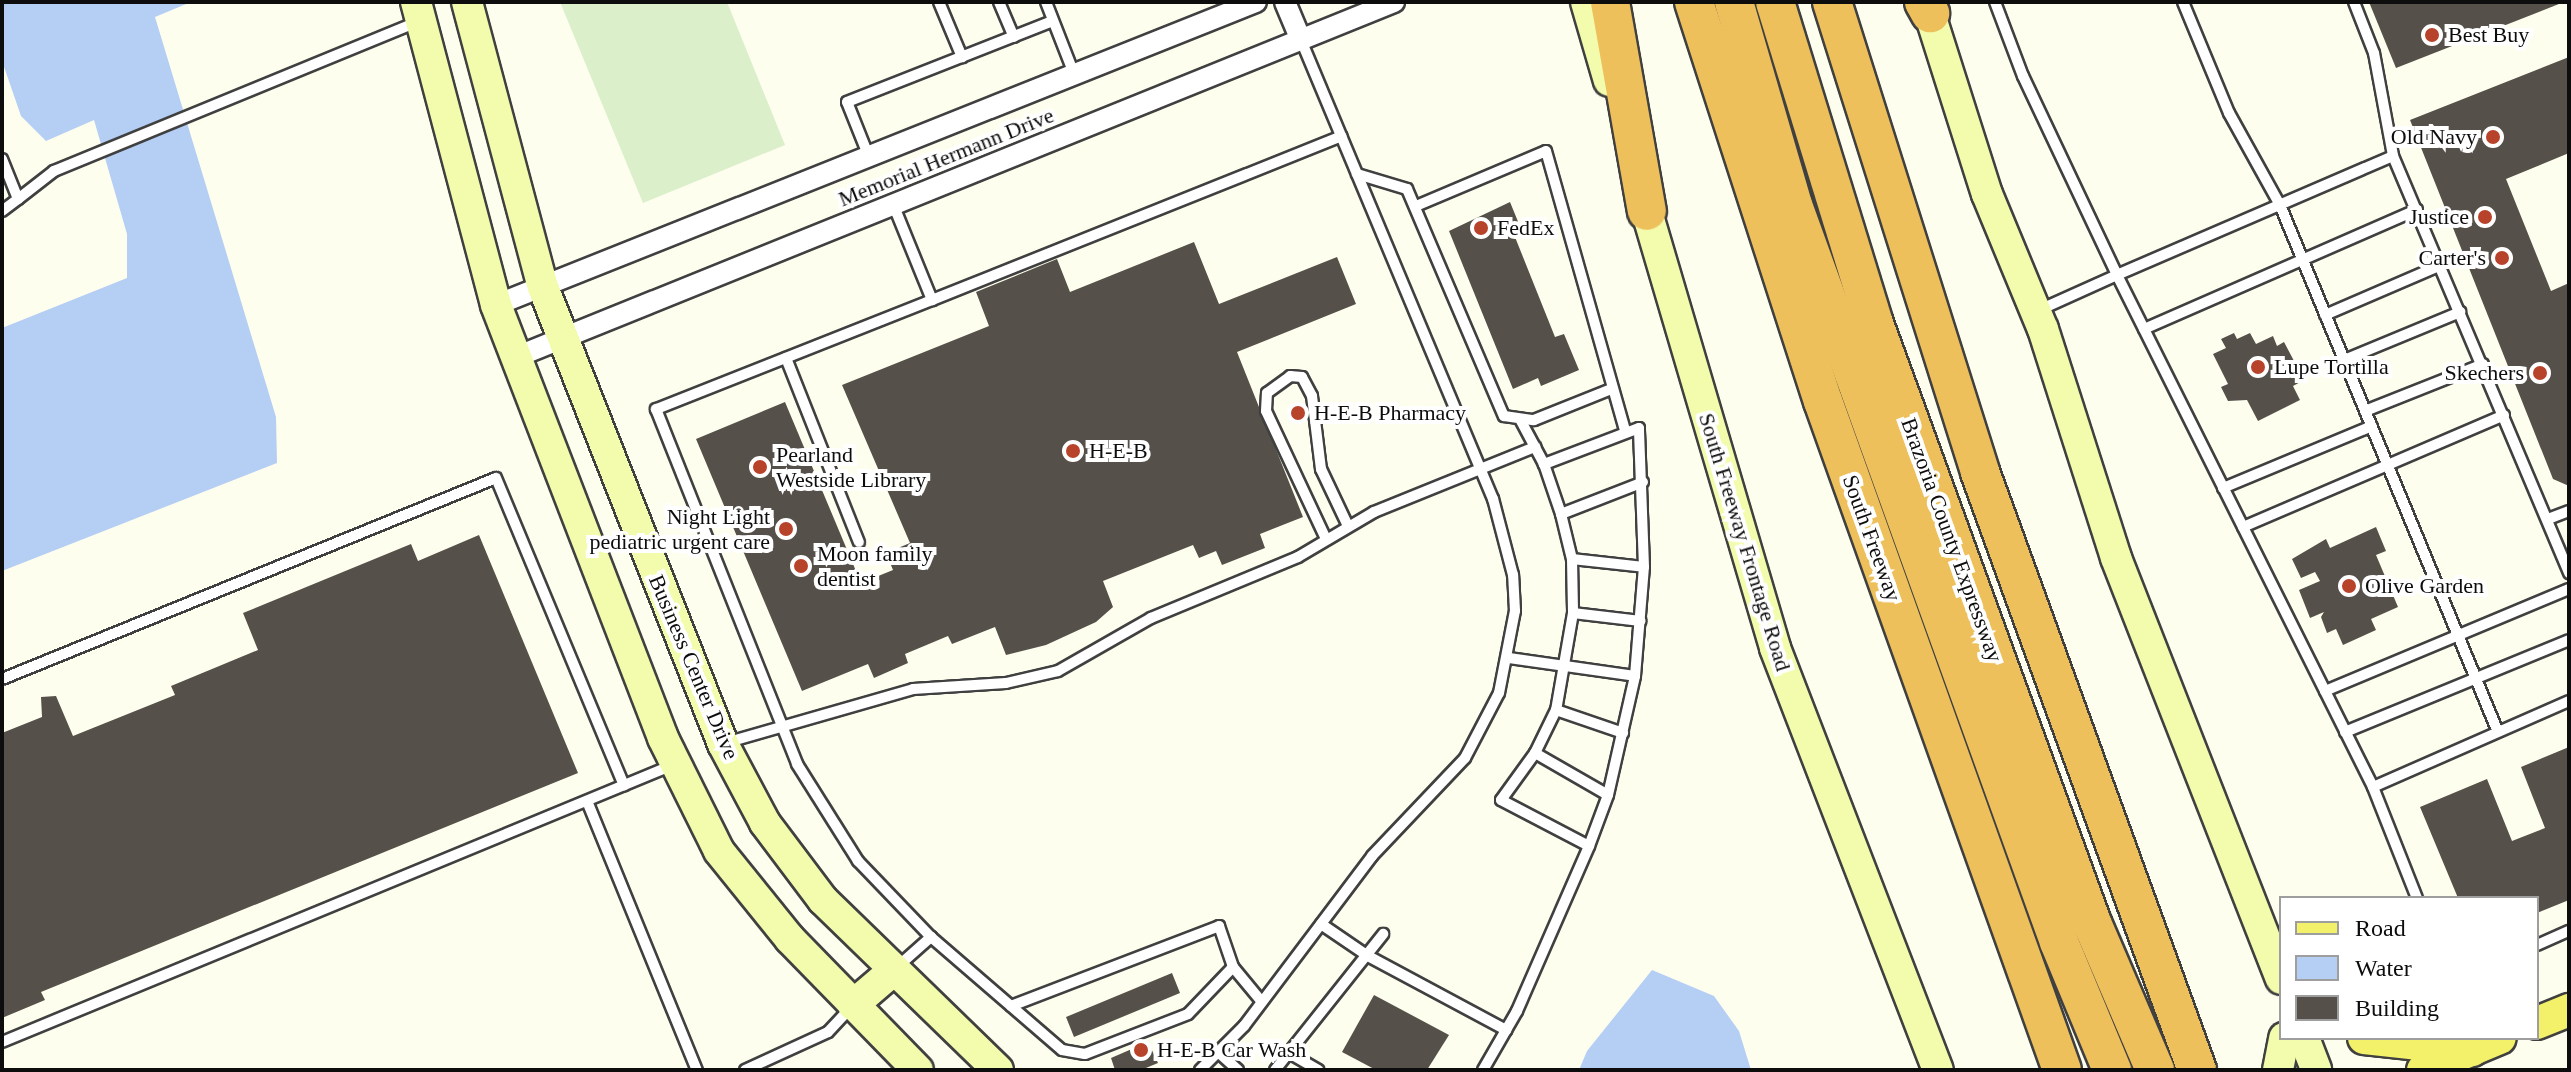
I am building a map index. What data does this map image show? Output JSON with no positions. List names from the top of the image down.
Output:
{
  "streets": {
    "highway": ["South Freeway", "Brazoria County Expressway"],
    "street": ["Memorial Hermann Drive", "South Freeway Frontage Road", "Business Center Drive"]
  },
  "crossings": [
    ["Memorial Hermann Drive", "Business Center Drive"]
  ],
  "places": [
    "Best Buy",
    "Old Navy",
    "Justice",
    "FedEx",
    "Carter's",
    "Lupe Tortilla",
    "Skechers",
    "H-E-B Pharmacy",
    "H-E-B",
    "Pearland Westside Library",
    "Night Light pediatric urgent care",
    "Moon family dentist",
    "Olive Garden",
    "H-E-B Car Wash"
  ],
  "legend": ["Road", "Water", "Building"]
}
